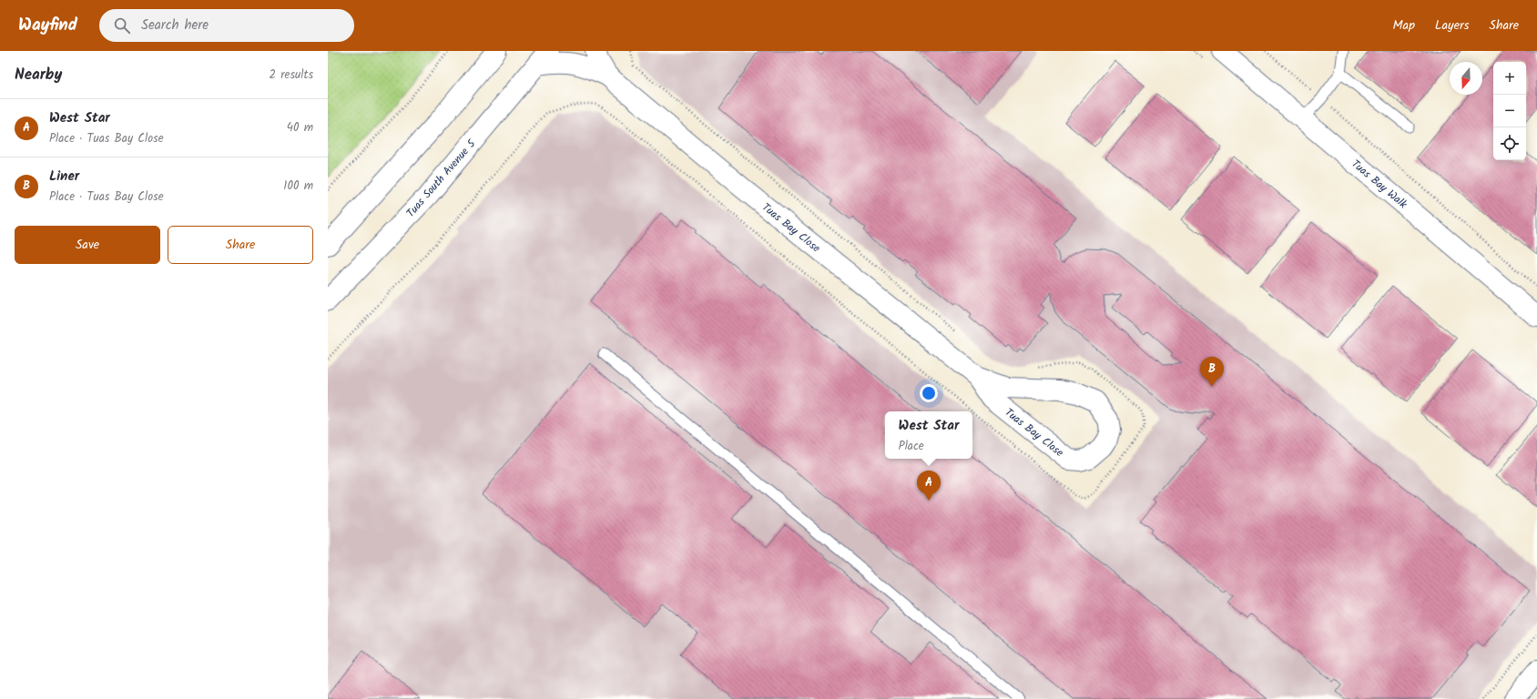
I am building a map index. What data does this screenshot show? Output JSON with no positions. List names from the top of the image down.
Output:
{
  "streets": {
    "street": ["Tuas South Avenue 5", "Tuas Bay Walk", "Tuas Bay Close"]
  },
  "north": "bottom",
  "page": {
    "header": "Wayfind",
    "search": "Search here",
    "nav": ["Map", "Layers", "Share"],
    "heading": ["Nearby", "2 results"],
    "map_buttons": ["+", "−"],
    "list": [
      {
        "mark": "A",
        "name": "West Star",
        "note": "Place · Tuas Bay Close",
        "value": "40 m"
      },
      {
        "mark": "B",
        "name": "Liner",
        "note": "Place · Tuas Bay Close",
        "value": "100 m"
      }
    ],
    "buttons": ["Save", "Share"],
    "pins": ["B", "A"],
    "popup": ["West Star", "Place"]
  }
}
